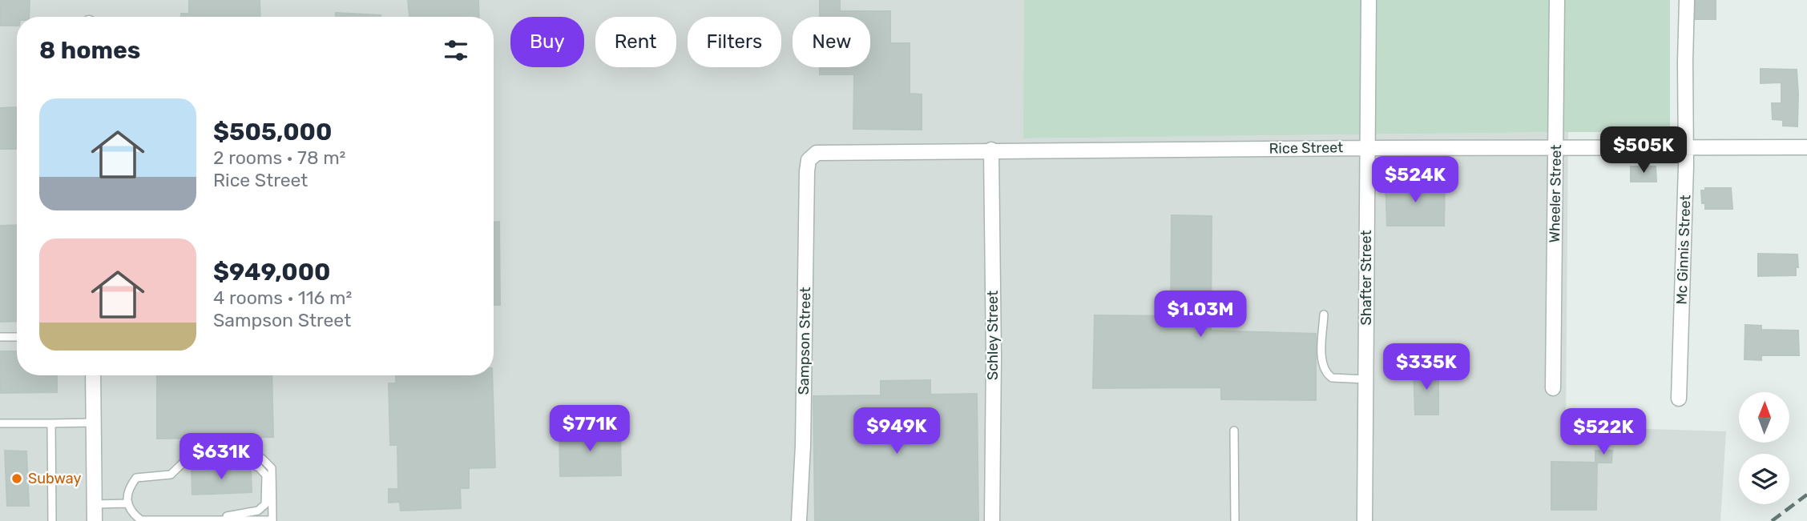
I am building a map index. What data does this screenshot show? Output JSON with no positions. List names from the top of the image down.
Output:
{
  "streets": {
    "street": [
      "Rice Street",
      "Wheeler Street",
      "Mc Ginnis Street",
      "Shafter Street",
      "Schley Street",
      "Sampson Street"
    ]
  },
  "crossings": [
    ["Rice Street", "Wheeler Street"],
    ["Rice Street", "Mc Ginnis Street"],
    ["Rice Street", "Shafter Street"],
    ["Rice Street", "Schley Street"],
    ["Rice Street", "Sampson Street"]
  ],
  "places": ["Subway"],
  "north": "top",
  "page": {
    "chip": [
      "Buy",
      "Rent",
      "Filters",
      "New"
    ],
    "heading": "8 homes",
    "list": [
      {
        "name": "$505,000",
        "note": "2 rooms · 78 m² · Rice Street"
      },
      {
        "name": "$949,000",
        "note": "4 rooms · 116 m² · Sampson Street"
      }
    ],
    "price": [
      "$505K",
      "$524K",
      "$1.03M",
      "$335K",
      "$771K",
      "$949K",
      "$522K",
      "$631K"
    ]
  }
}
